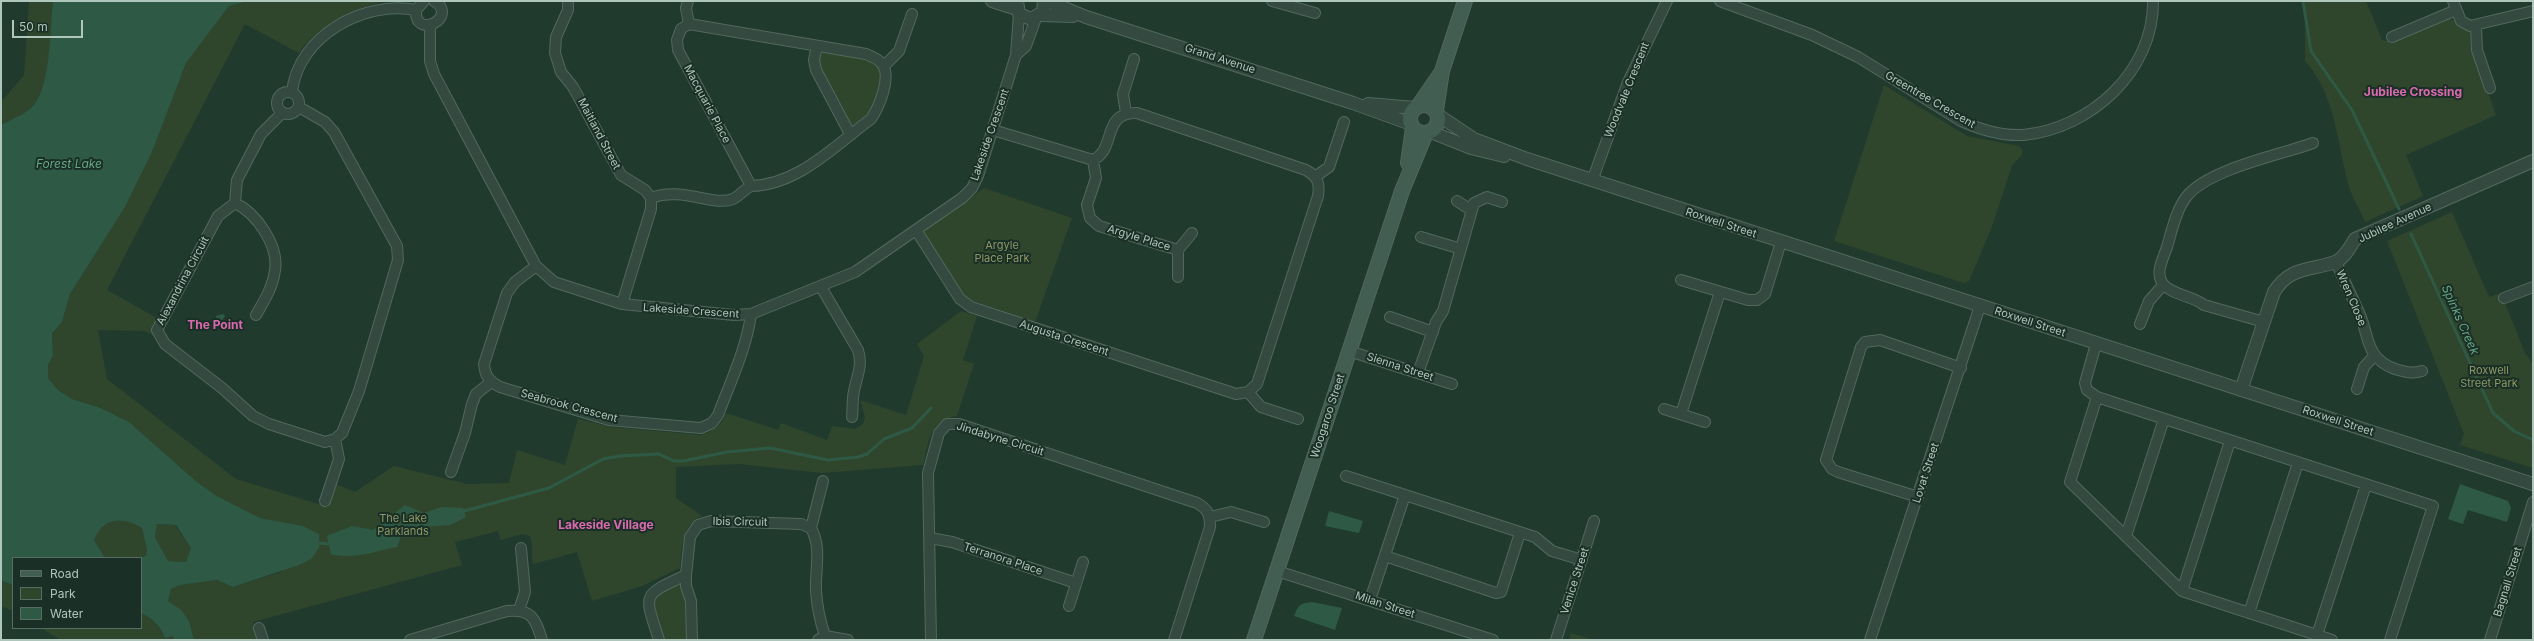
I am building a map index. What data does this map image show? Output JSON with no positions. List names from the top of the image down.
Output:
{
  "streets": {
    "main road": ["Woogaroo Street"],
    "street": [
      "Grand Avenue",
      "Woodvale Crescent",
      "Greentree Crescent",
      "Macquarie Place",
      "Maitland Street",
      "Lakeside Crescent",
      "Roxwell Street",
      "Jubilee Avenue",
      "Argyle Place",
      "Alexandrina Circuit",
      "Wren Close",
      "Augusta Crescent",
      "Sienna Street",
      "Seabrook Crescent",
      "Jindabyne Circuit",
      "Lovat Street",
      "Ibis Circuit",
      "Terranora Place",
      "Venice Street",
      "Bagnall Street",
      "Milan Street"
    ]
  },
  "crossings": [
    ["Grand Avenue", "Lakeside Crescent"],
    ["Grand Avenue", "Roxwell Street"],
    ["Grand Avenue", "Woogaroo Street"],
    ["Woodvale Crescent", "Roxwell Street"],
    ["Lakeside Crescent", "Augusta Crescent"],
    ["Lakeside Crescent", "Seabrook Crescent"],
    ["Roxwell Street", "Woogaroo Street"],
    ["Roxwell Street", "Lovat Street"],
    ["Jubilee Avenue", "Wren Close"],
    ["Sienna Street", "Woogaroo Street"],
    ["Woogaroo Street", "Milan Street"],
    ["Jindabyne Circuit", "Terranora Place"]
  ],
  "districts": ["Jubilee Crossing", "The Point", "Lakeside Village"],
  "water": ["Forest Lake", "Spinks Creek"],
  "parks": ["Argyle Place Park", "Roxwell Street Park", "The Lake Parklands"],
  "legend": ["Road", "Park", "Water"],
  "scale_bar": "50 m"
}
